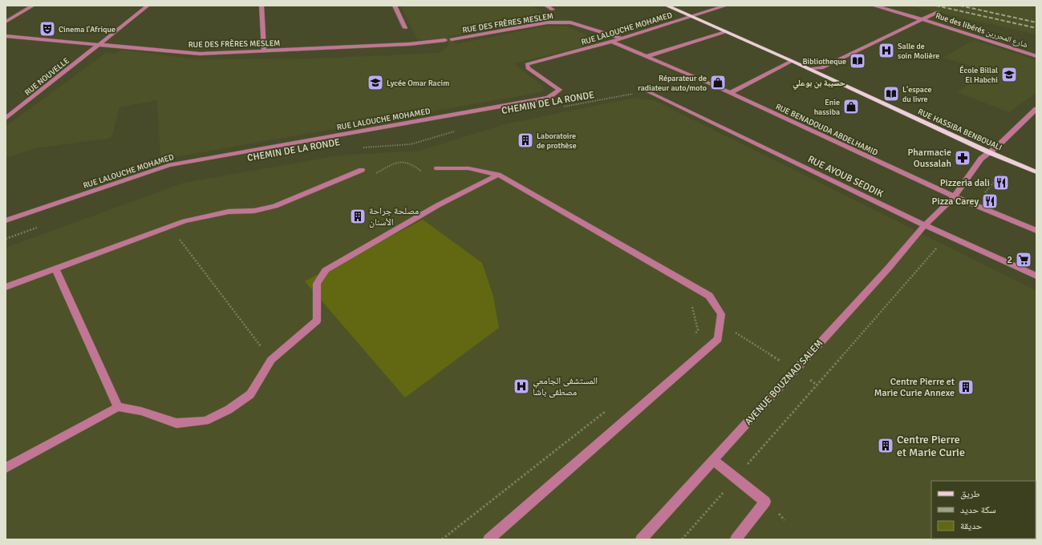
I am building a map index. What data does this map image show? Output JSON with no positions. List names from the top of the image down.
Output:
{
  "streets": {
    "main road": ["RUE HASSIBA BENBOUALI"],
    "street": [
      "RUE DES FRÈRES MESLEM",
      "RUE LALOUCHE MOHAMED",
      "Rue des libérés شارع المحررين",
      "RUE NOUVELLE",
      "RUE BENADOUDA ABDELHAMID",
      "RUE AYOUB SEDDIK",
      "AVENUE BOUZNAD SALEM"
    ],
    "path": ["CHEMIN DE LA RONDE"]
  },
  "crossings": [
    ["RUE DES FRÈRES MESLEM", "RUE LALOUCHE MOHAMED"],
    ["RUE DES FRÈRES MESLEM", "RUE NOUVELLE"],
    ["RUE LALOUCHE MOHAMED", "RUE BENADOUDA ABDELHAMID"],
    ["RUE LALOUCHE MOHAMED", "RUE HASSIBA BENBOUALI"],
    ["CHEMIN DE LA RONDE", "RUE AYOUB SEDDIK"],
    ["RUE BENADOUDA ABDELHAMID", "AVENUE BOUZNAD SALEM"],
    ["RUE HASSIBA BENBOUALI", "AVENUE BOUZNAD SALEM"],
    ["RUE AYOUB SEDDIK", "AVENUE BOUZNAD SALEM"]
  ],
  "districts": ["حسيبة بن بوعلي"],
  "places": {
    "theatre": ["Cinema l'Afrique"],
    "hospital": ["Salle de soin Molière", "المستشفى الجامعي مصطفى باشا"],
    "library": ["Bibliotheque", "L'espace du livre"],
    "school or university": ["École Billal El Habchi", "Lycée Omar Racim"],
    "shop": ["Réparateur de radiateur auto/moto", "Enie hassiba"],
    "building": [
      "Laboratoire de prothèse",
      "مصلحة جراحة الأسنان",
      "Centre Pierre et Marie Curie Annexe",
      "Centre Pierre et Marie Curie"
    ],
    "pharmacy": ["Pharmacie Oussalah"],
    "restaurant": ["Pizzeria dali", "Pizza Carey"],
    "supermarket": ["2"]
  },
  "legend": ["طريق", "سكة حديد", "حديقة"]
}
